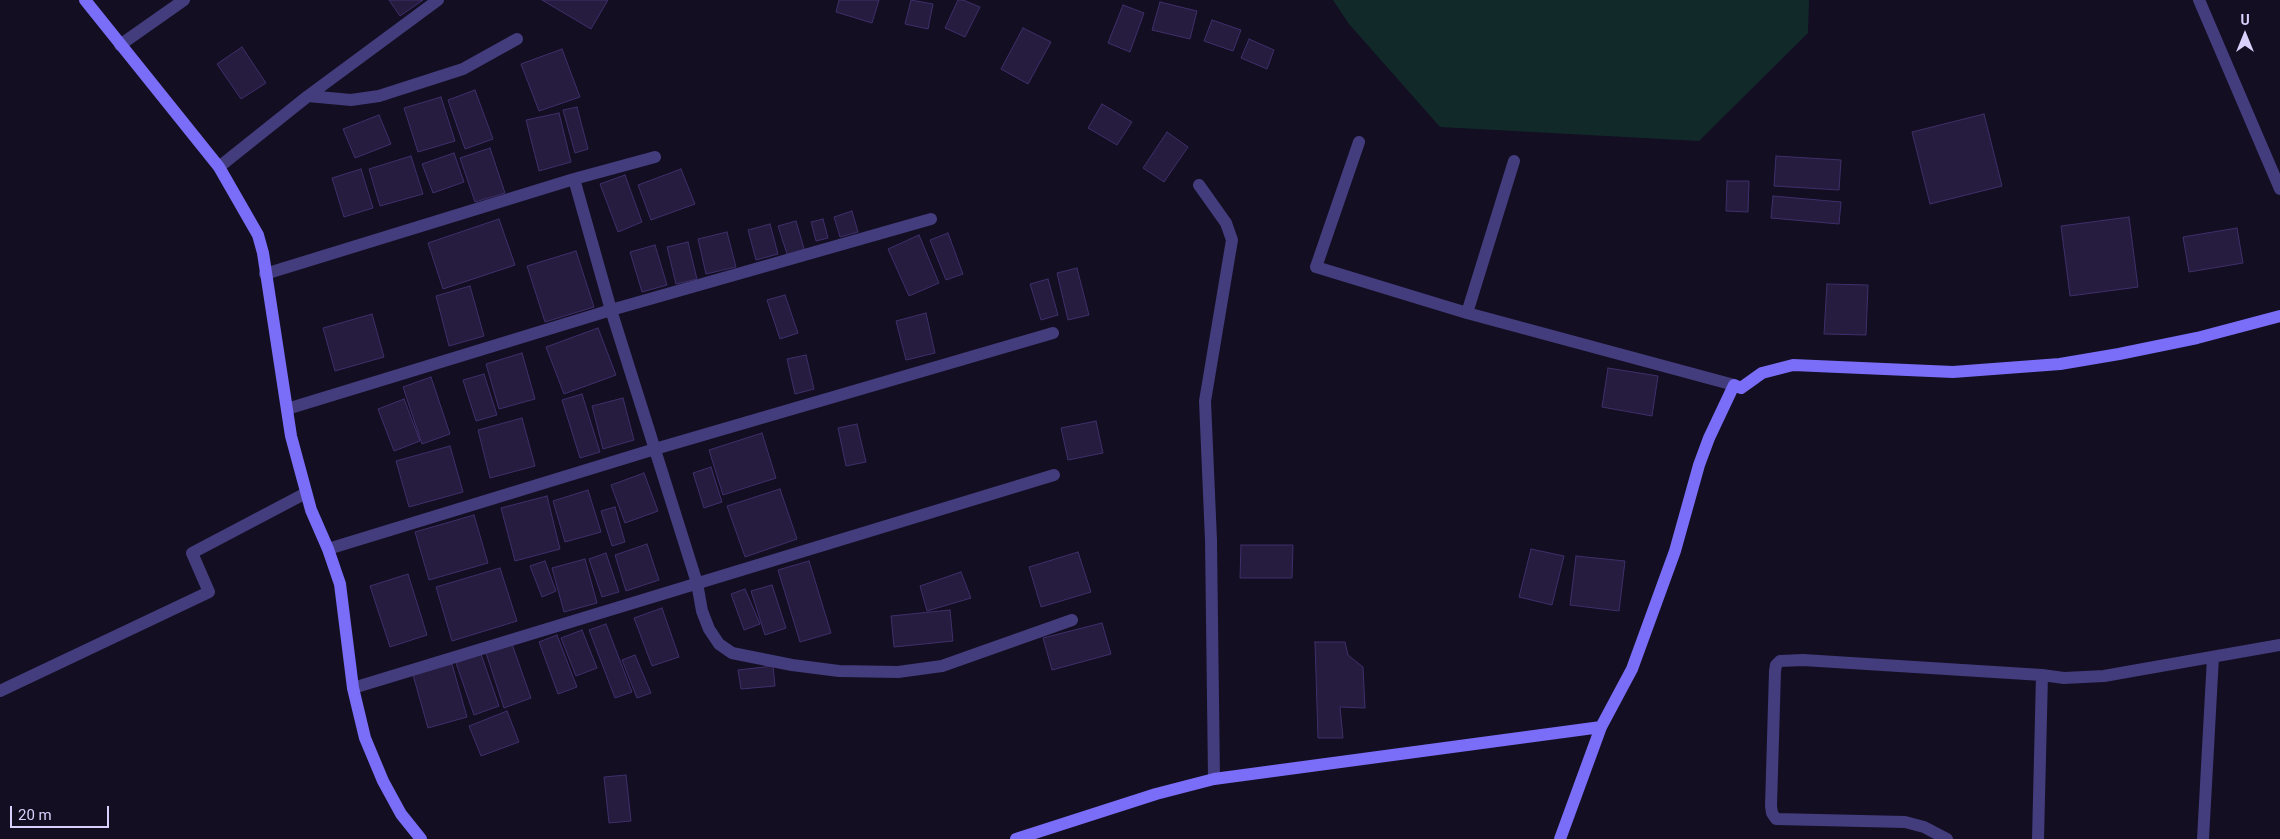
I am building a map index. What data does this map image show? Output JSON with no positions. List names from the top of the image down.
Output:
{
  "scale_bar": "20 m",
  "north": "top"
}
